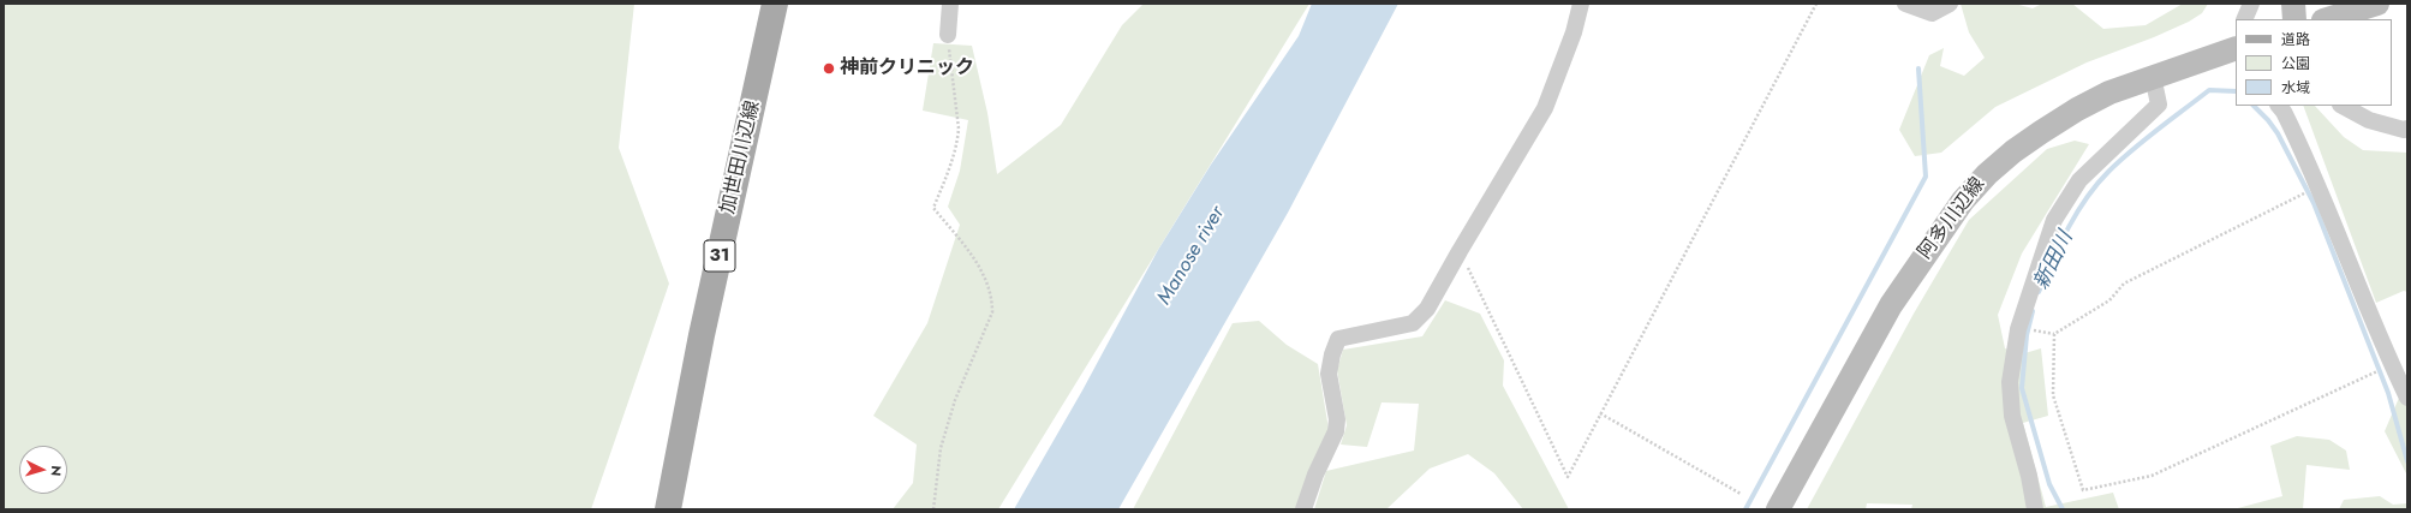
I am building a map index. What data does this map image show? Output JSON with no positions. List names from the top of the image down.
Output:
{
  "streets": {
    "main road": ["加世田川辺線", "阿多川辺線", "31"]
  },
  "water": ["Manose river", "新田川"],
  "places": ["神前クリニック"],
  "legend": ["道路", "公園", "水域"],
  "north": "right"
}
